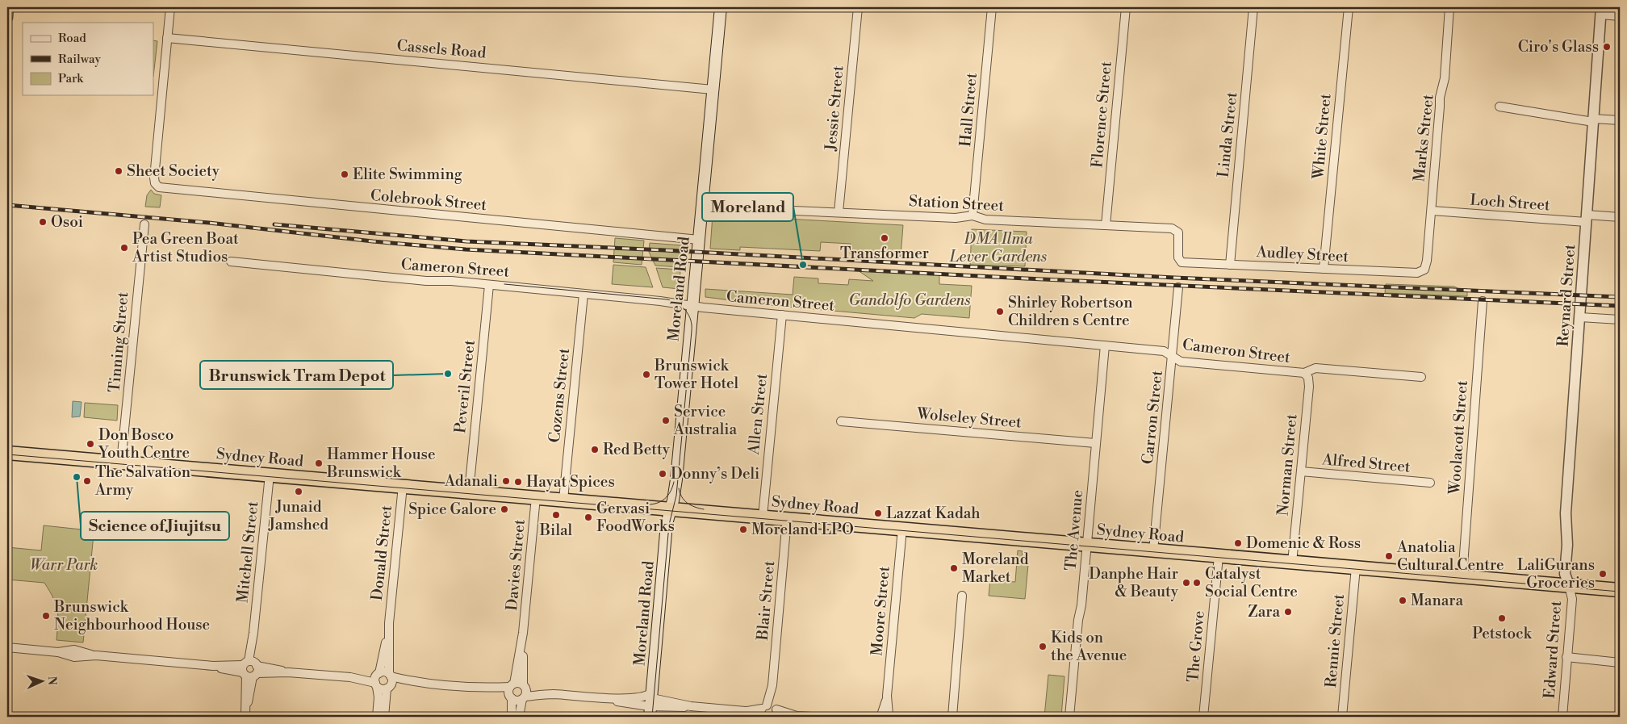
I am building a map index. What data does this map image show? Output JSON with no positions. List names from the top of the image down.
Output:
{
  "streets": {
    "highway": ["Sydney Road"],
    "main road": ["Moreland Road"],
    "street": [
      "Cassels Road",
      "Jessie Street",
      "Hall Street",
      "Florence Street",
      "Linda Street",
      "White Street",
      "Marks Street",
      "Colebrook Street",
      "Loch Street",
      "Station Street",
      "Audley Street",
      "Cameron Street",
      "Reynard Street",
      "Tinning Street",
      "Peveril Street",
      "Cozens Street",
      "Allen Street",
      "Carron Street",
      "Wolseley Street",
      "Woolacott Street",
      "Alfred Street",
      "Norman Street",
      "The Avenue",
      "Mitchell Street",
      "Donald Street",
      "Davies Street",
      "Blair Street",
      "Moore Street",
      "Rennie Street",
      "The Grove",
      "Edward Street"
    ]
  },
  "crossings": [
    ["Cassels Road", "Colebrook Street"],
    ["Cassels Road", "Moreland Road"],
    ["Jessie Street", "Station Street"],
    ["Hall Street", "Station Street"],
    ["Florence Street", "Station Street"],
    ["Linda Street", "Audley Street"],
    ["White Street", "Audley Street"],
    ["Marks Street", "Loch Street"],
    ["Marks Street", "Audley Street"],
    ["Colebrook Street", "Moreland Road"],
    ["Loch Street", "Reynard Street"],
    ["Station Street", "Audley Street"],
    ["Station Street", "Moreland Road"],
    ["Cameron Street", "Moreland Road"],
    ["Cameron Street", "Peveril Street"],
    ["Cameron Street", "Cozens Street"],
    ["Cameron Street", "Allen Street"],
    ["Cameron Street", "Carron Street"],
    ["Cameron Street", "Norman Street"],
    ["Cameron Street", "The Avenue"],
    ["Moreland Road", "Sydney Road"],
    ["Reynard Street", "Sydney Road"],
    ["Reynard Street", "Edward Street"],
    ["Tinning Street", "Sydney Road"],
    ["Peveril Street", "Sydney Road"],
    ["Cozens Street", "Sydney Road"],
    ["Allen Street", "Sydney Road"],
    ["Carron Street", "Sydney Road"],
    ["Wolseley Street", "The Avenue"],
    ["Woolacott Street", "Sydney Road"],
    ["Sydney Road", "Norman Street"],
    ["Sydney Road", "The Avenue"],
    ["Sydney Road", "Mitchell Street"],
    ["Sydney Road", "Donald Street"],
    ["Sydney Road", "Davies Street"],
    ["Sydney Road", "Blair Street"],
    ["Sydney Road", "Moore Street"],
    ["Sydney Road", "Rennie Street"],
    ["Sydney Road", "The Grove"],
    ["Sydney Road", "Edward Street"],
    ["Alfred Street", "Norman Street"]
  ],
  "parks": ["DMA Ilma Lever Gardens", "Gandolfo Gardens", "Warr Park"],
  "places": [
    "Ciro's Glass",
    "Sheet Society",
    "Elite Swimming",
    "Osoi",
    "Transformer",
    "Pea Green Boat Artist Studios",
    "Moreland",
    "Shirley Robertson Children s Centre",
    "Brunswick Tram Depot",
    "Brunswick Tower Hotel",
    "Service Australia",
    "Don Bosco Youth Centre",
    "Red Betty",
    "Hammer House Brunswick",
    "Donny’s Deli",
    "Science of Jiujitsu",
    "The Salvation Army",
    "Adanali",
    "Hayat Spices",
    "Junaid Jamshed",
    "Spice Galore",
    "Lazzat Kadah",
    "Bilal",
    "Gervasi FoodWorks",
    "Moreland LPO",
    "Domenic & Ross",
    "Anatolia Cultural Centre",
    "Moreland Market",
    "LaliGurans Groceries",
    "Danphe Hair & Beauty",
    "Catalyst Social Centre",
    "Manara",
    "Zara",
    "Brunswick Neighbourhood House",
    "Petstock",
    "Kids on the Avenue"
  ],
  "legend": ["Road", "Railway", "Park"],
  "north": "right"
}
